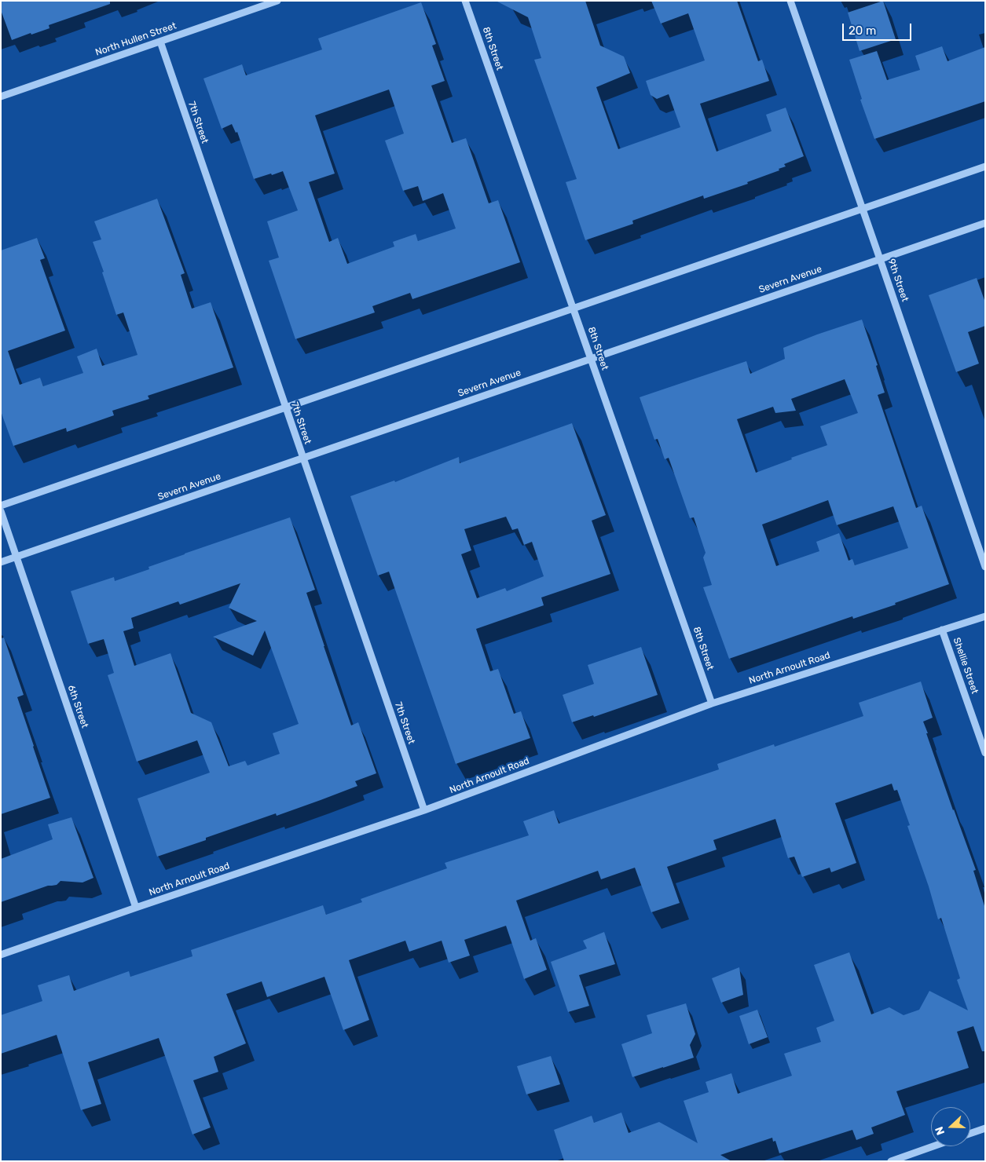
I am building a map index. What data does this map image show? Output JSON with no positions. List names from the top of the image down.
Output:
{
  "streets": {
    "street": [
      "North Hullen Street",
      "8th Street",
      "7th Street",
      "Severn Avenue",
      "9th Street",
      "Shellie Street",
      "North Arnoult Road",
      "6th Street"
    ]
  },
  "crossings": [
    ["North Hullen Street", "7th Street"],
    ["8th Street", "Severn Avenue"],
    ["8th Street", "North Arnoult Road"],
    ["7th Street", "Severn Avenue"],
    ["7th Street", "North Arnoult Road"],
    ["Severn Avenue", "9th Street"],
    ["Severn Avenue", "6th Street"],
    ["Shellie Street", "North Arnoult Road"],
    ["North Arnoult Road", "6th Street"]
  ],
  "scale_bar": "20 m",
  "north": "left"
}
